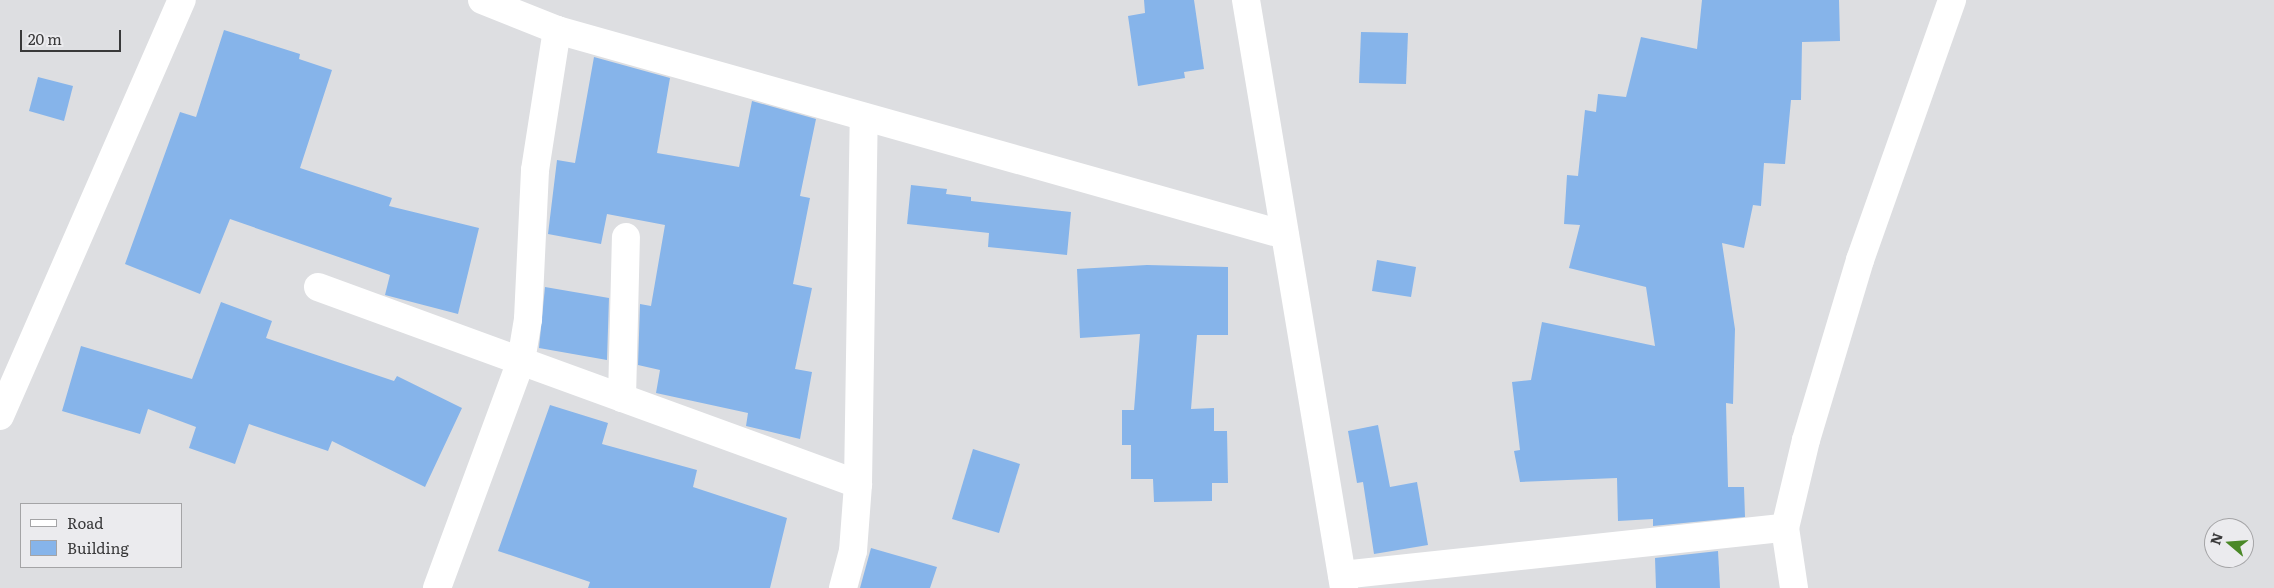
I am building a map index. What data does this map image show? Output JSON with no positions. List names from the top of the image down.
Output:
{
  "legend": ["Road", "Building"],
  "scale_bar": "20 m",
  "north": "left"
}
